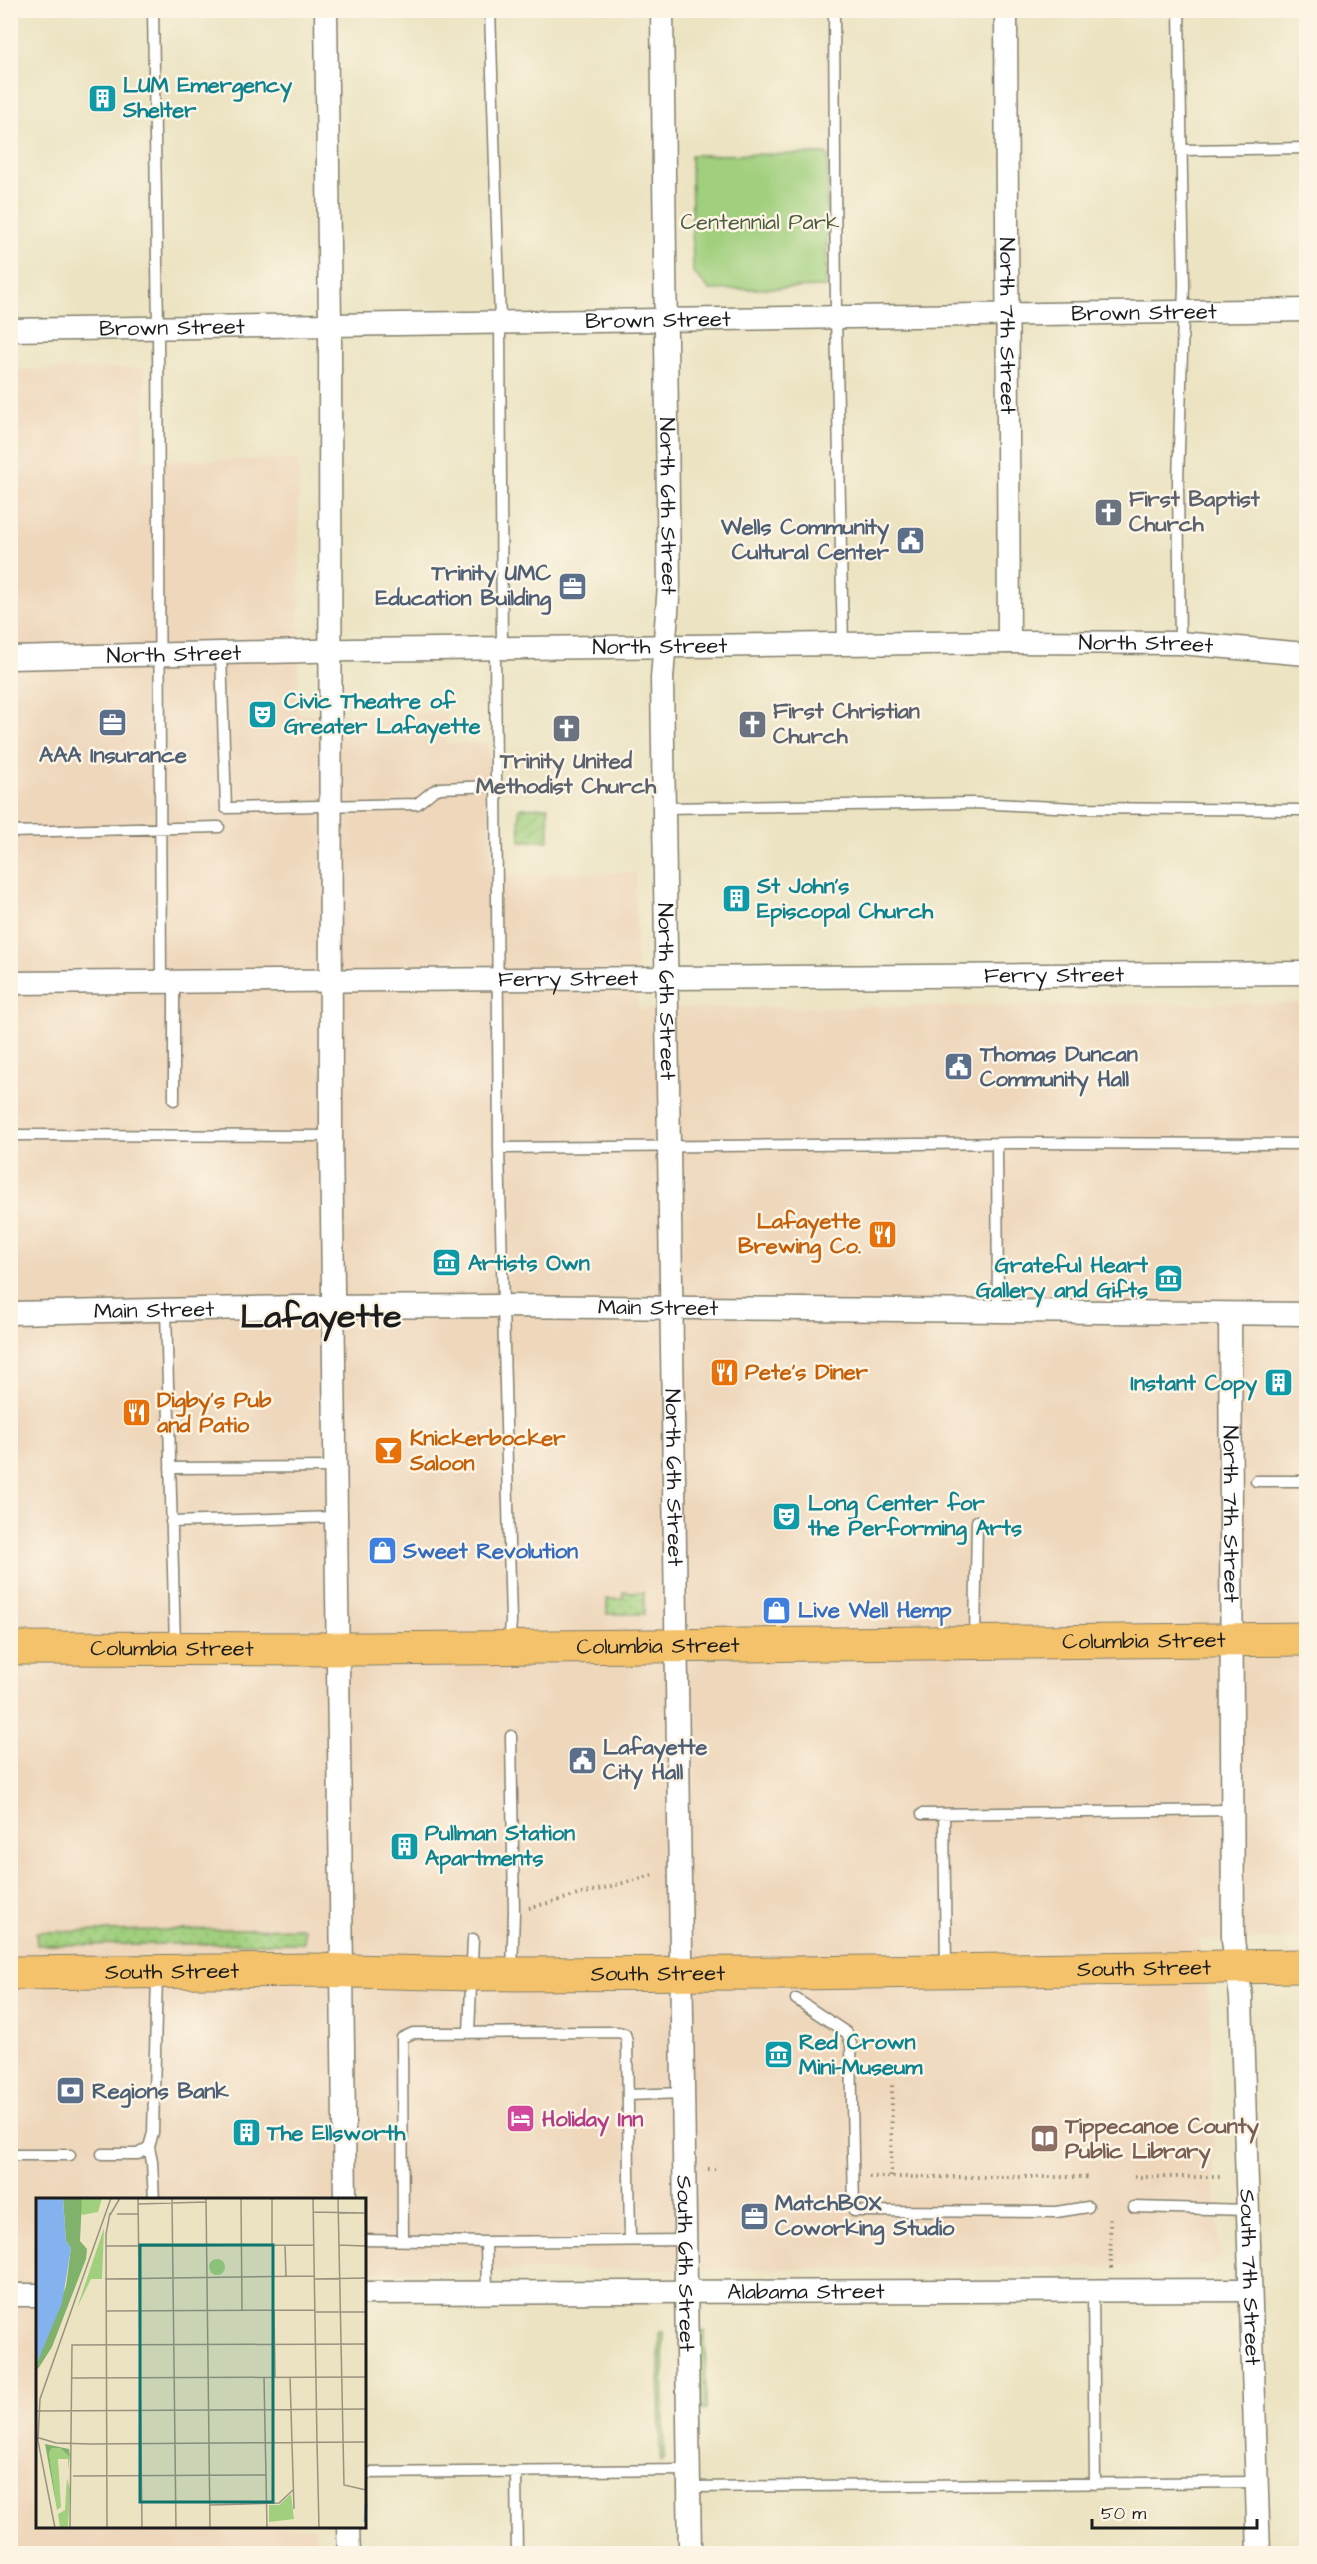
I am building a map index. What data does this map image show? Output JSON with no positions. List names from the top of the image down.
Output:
{
  "streets": {
    "main road": ["Columbia Street", "South Street"],
    "street": [
      "Brown Street",
      "North 7th Street",
      "North 6th Street",
      "North Street",
      "Ferry Street",
      "Main Street",
      "South 6th Street",
      "South 7th Street",
      "Alabama Street"
    ]
  },
  "crossings": [
    ["Brown Street", "North 7th Street"],
    ["Brown Street", "North 6th Street"],
    ["North 7th Street", "North Street"],
    ["North 7th Street", "Main Street"],
    ["North 7th Street", "Columbia Street"],
    ["North 7th Street", "South Street"],
    ["North 7th Street", "South 7th Street"],
    ["North 6th Street", "North Street"],
    ["North 6th Street", "Ferry Street"],
    ["North 6th Street", "Main Street"],
    ["North 6th Street", "Columbia Street"],
    ["North 6th Street", "South Street"],
    ["North 6th Street", "South 6th Street"],
    ["South Street", "South 6th Street"],
    ["South Street", "South 7th Street"],
    ["South 6th Street", "Alabama Street"],
    ["South 7th Street", "Alabama Street"]
  ],
  "districts": ["Lafayette"],
  "parks": ["Centennial Park"],
  "places": {
    "building": [
      "LUM Emergency Shelter",
      "St John's Episcopal Church",
      "Instant Copy",
      "Pullman Station Apartments",
      "The Ellsworth"
    ],
    "church": ["First Baptist Church", "First Christian Church", "Trinity United Methodist Church"],
    "public building": ["Wells Community Cultural Center", "Thomas Duncan Community Hall", "Lafayette City Hall"],
    "office": ["Trinity UMC Education Building", "AAA Insurance", "MatchBOX Coworking Studio"],
    "theatre": ["Civic Theatre of Greater Lafayette", "Long Center for the Performing Arts"],
    "restaurant": ["Lafayette Brewing Co.", "Pete's Diner", "Digby's Pub and Patio"],
    "museum": ["Artists Own", "Grateful Heart Gallery and Gifts", "Red Crown Mini-Museum"],
    "bar": ["Knickerbocker Saloon"],
    "shop": ["Sweet Revolution", "Live Well Hemp"],
    "bank": ["Regions Bank"],
    "hotel": ["Holiday Inn"],
    "library": ["Tippecanoe County Public Library"]
  },
  "scale_bar": "50 m"
}
